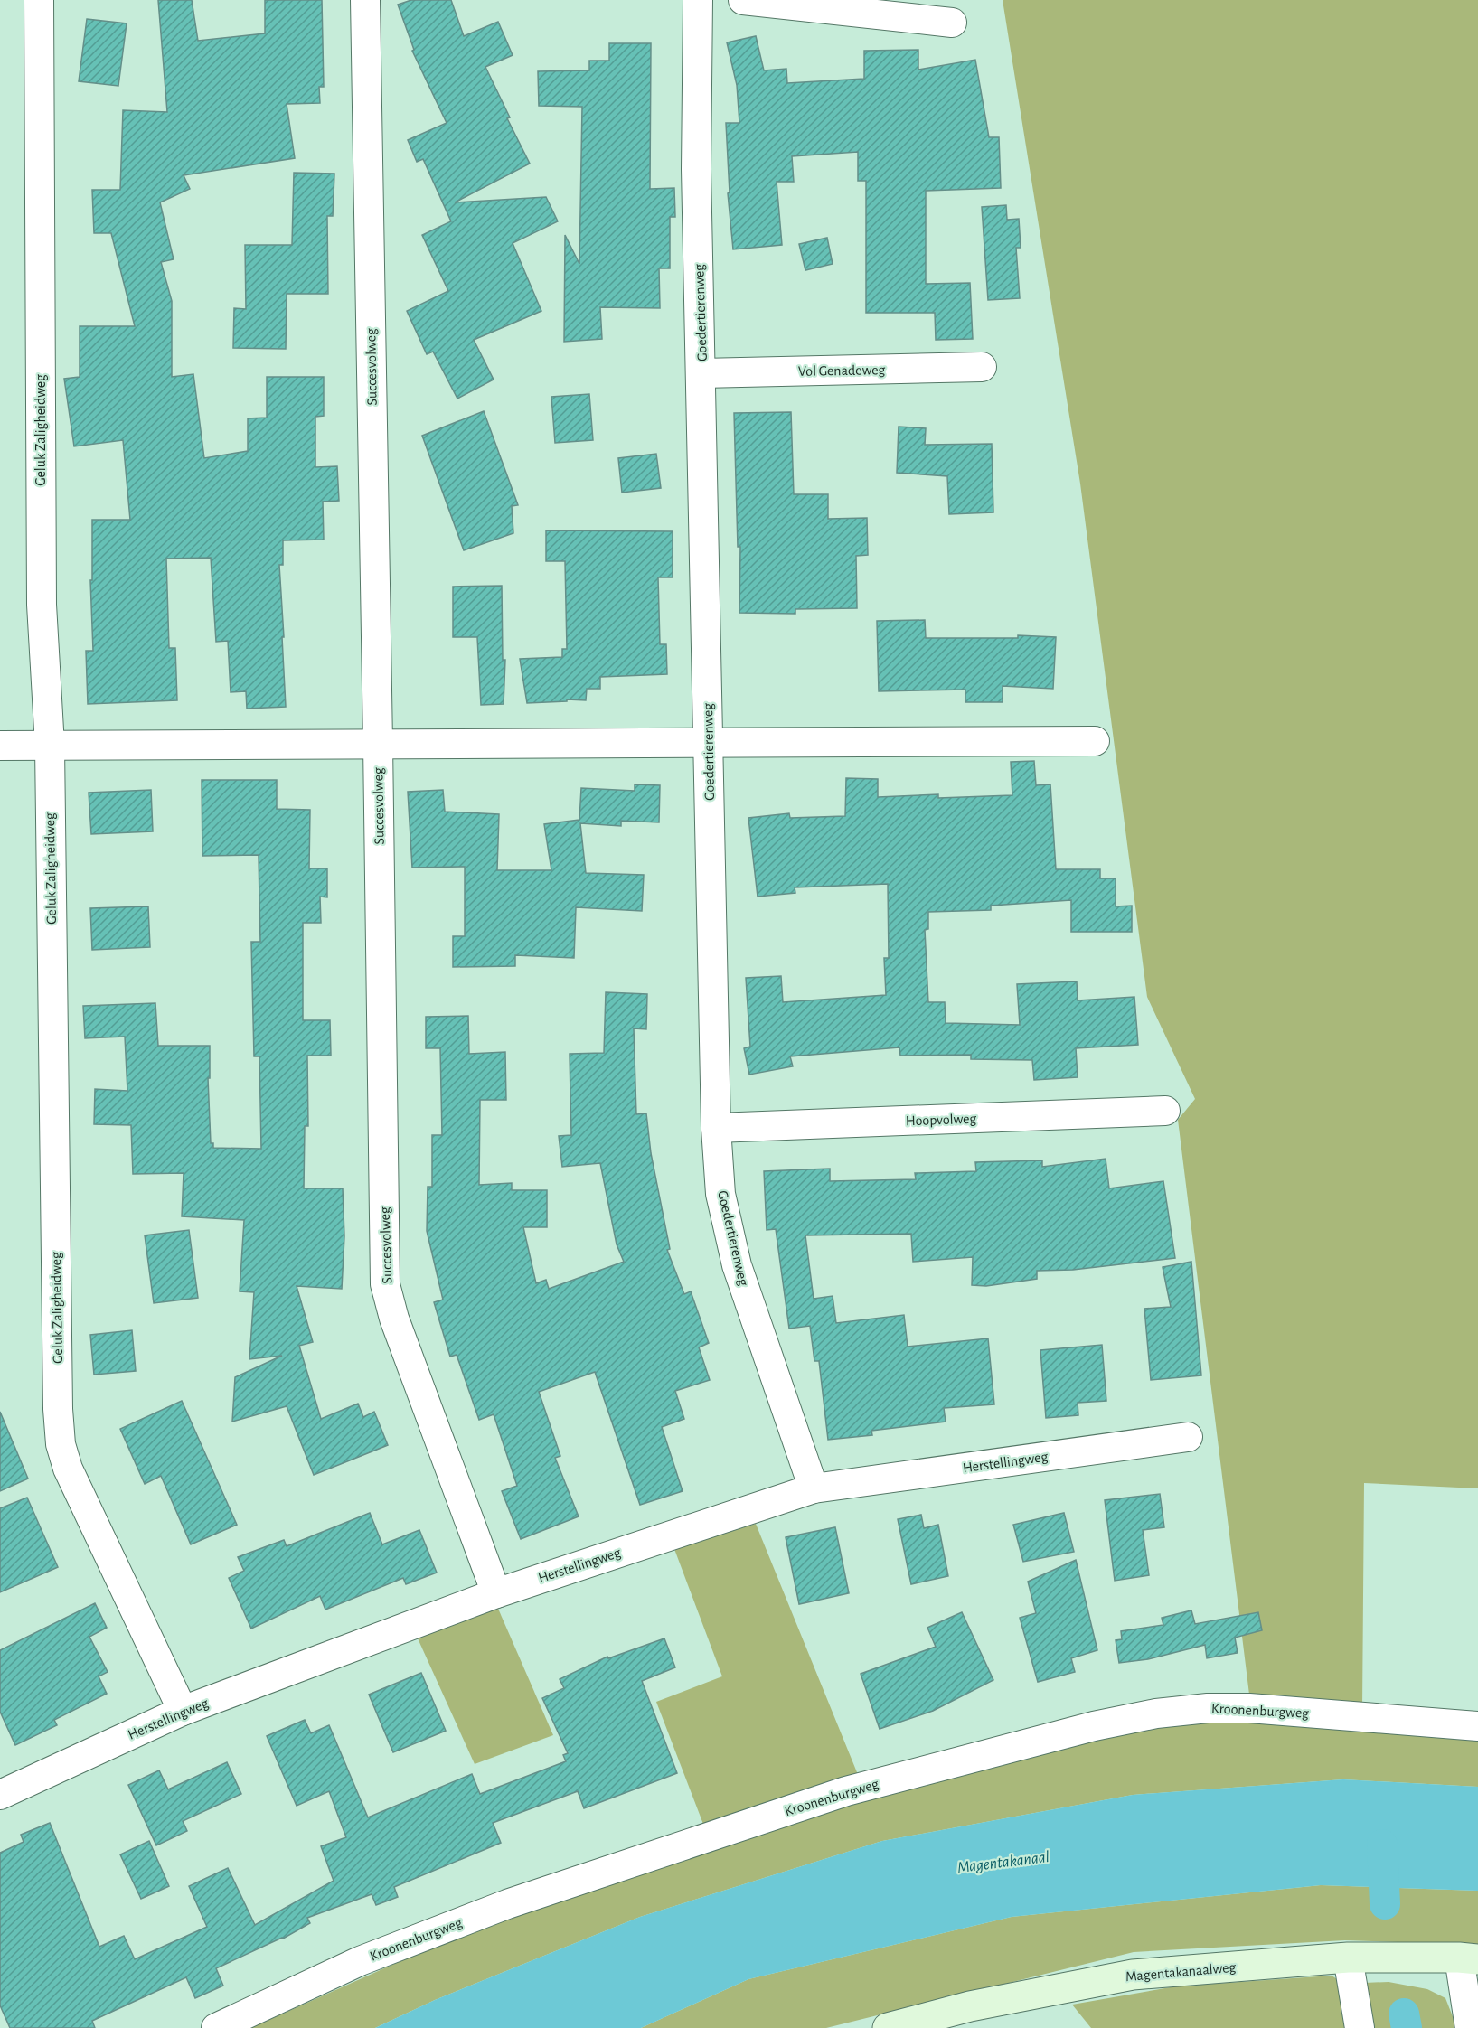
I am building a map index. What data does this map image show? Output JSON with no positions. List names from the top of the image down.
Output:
{
  "streets": {
    "street": [
      "Goedertierenweg",
      "Succesvolweg",
      "Vol Genadeweg",
      "Geluk Zaligheidweg",
      "Hoopvolweg",
      "Herstellingweg",
      "Kroonenburgweg",
      "Magentakanaalweg"
    ]
  },
  "crossings": [
    ["Goedertierenweg", "Vol Genadeweg"],
    ["Goedertierenweg", "Hoopvolweg"],
    ["Goedertierenweg", "Herstellingweg"],
    ["Succesvolweg", "Herstellingweg"],
    ["Geluk Zaligheidweg", "Herstellingweg"]
  ],
  "water": ["Magentakanaal"]
}
